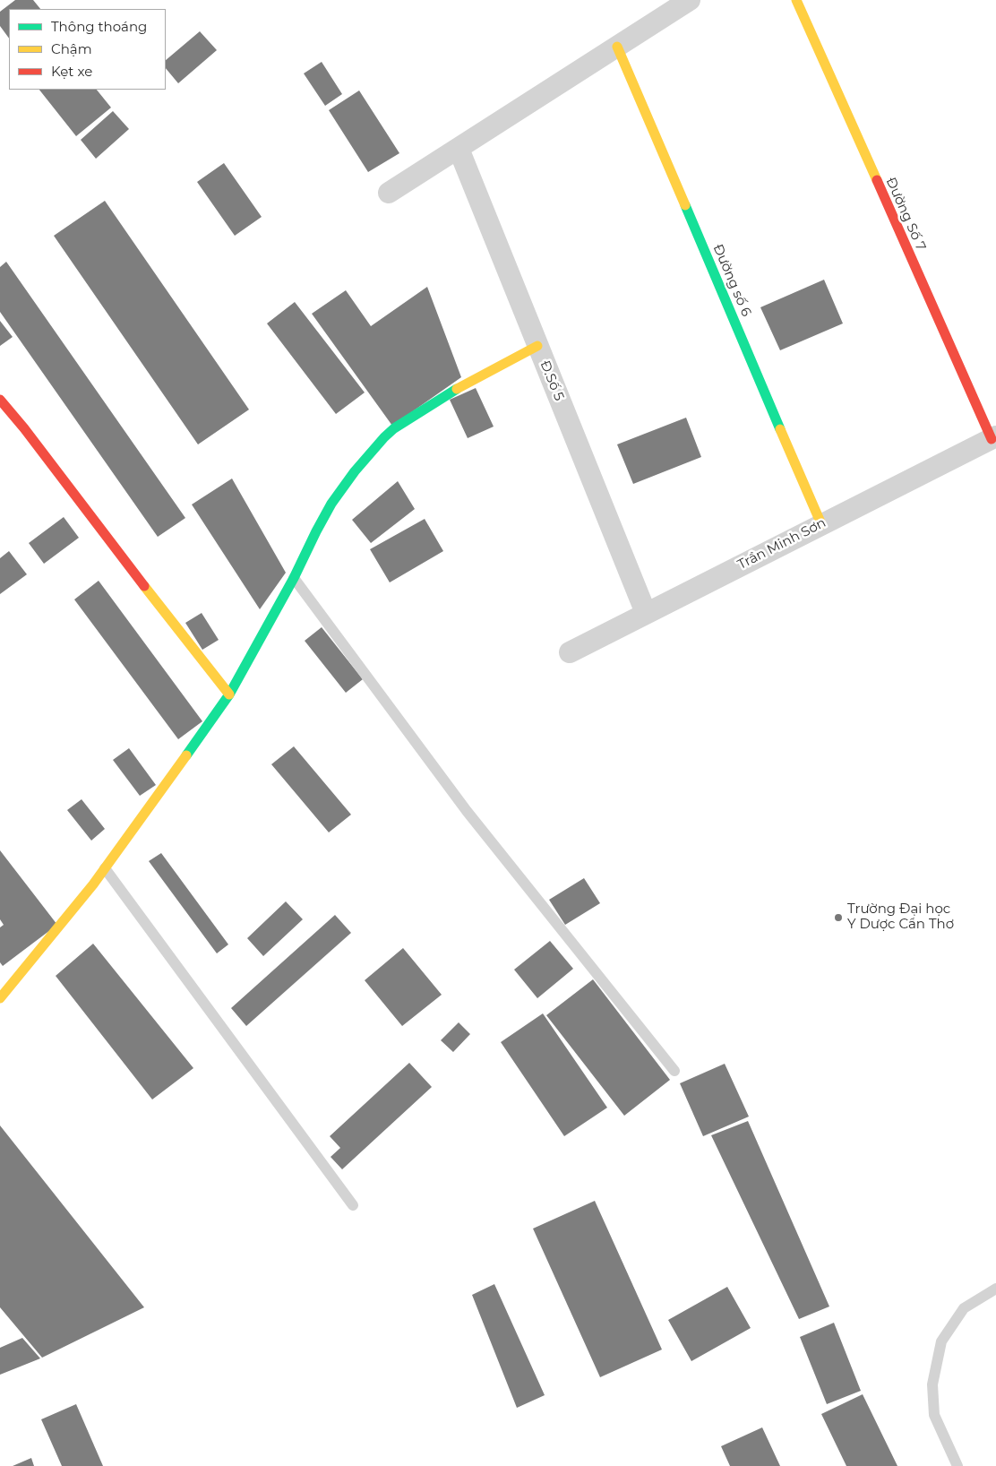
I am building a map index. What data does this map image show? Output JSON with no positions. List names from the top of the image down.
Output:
{
  "streets": {
    "street": [
      "Đường Số 7",
      "Đường số 6",
      "Đ.Số 5",
      "Trần Minh Sơn"
    ]
  },
  "crossings": [
    ["Đường Số 7", "Trần Minh Sơn"],
    ["Đường số 6", "Trần Minh Sơn"],
    ["Đ.Số 5", "Trần Minh Sơn"]
  ],
  "places": ["Trường Đại học Y Dược Cần Thơ"],
  "legend": ["Thông thoáng", "Chậm", "Kẹt xe"]
}
